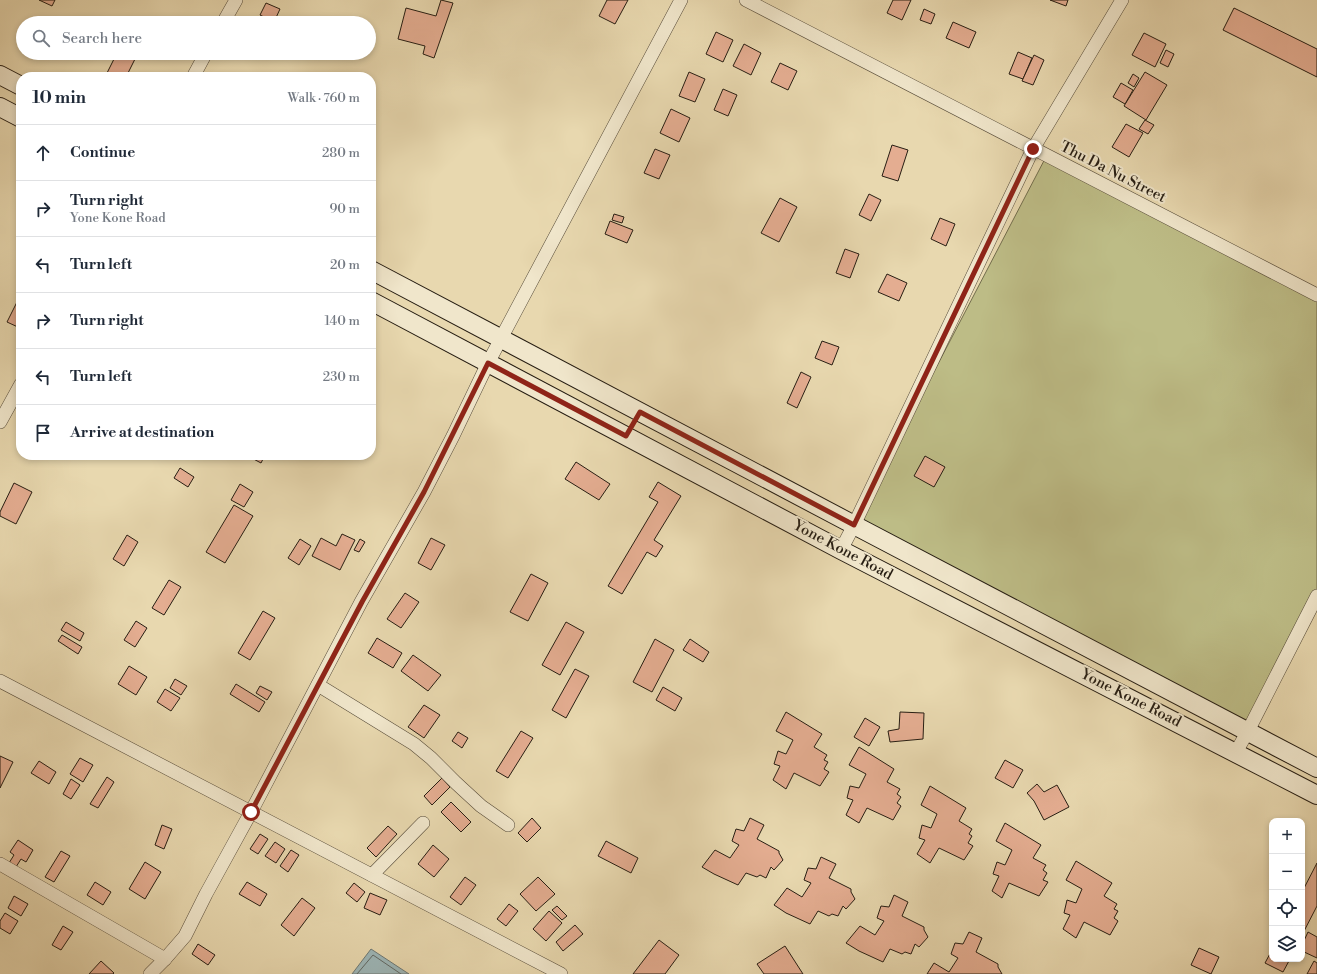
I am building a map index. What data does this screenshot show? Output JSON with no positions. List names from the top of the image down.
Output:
{
  "streets": {
    "street": ["Thu Da Nu Street", "Yone Kone Road"]
  },
  "page": {
    "search": "Search here",
    "heading": ["10 min", "Walk · 760 m"],
    "list": [
      ["Continue", "280 m"],
      ["Turn right", "Yone Kone Road", "90 m"],
      ["Turn left", "20 m"],
      ["Turn right", "140 m"],
      ["Turn left", "230 m"],
      "Arrive at destination"
    ],
    "map_buttons": ["+", "−"]
  }
}
